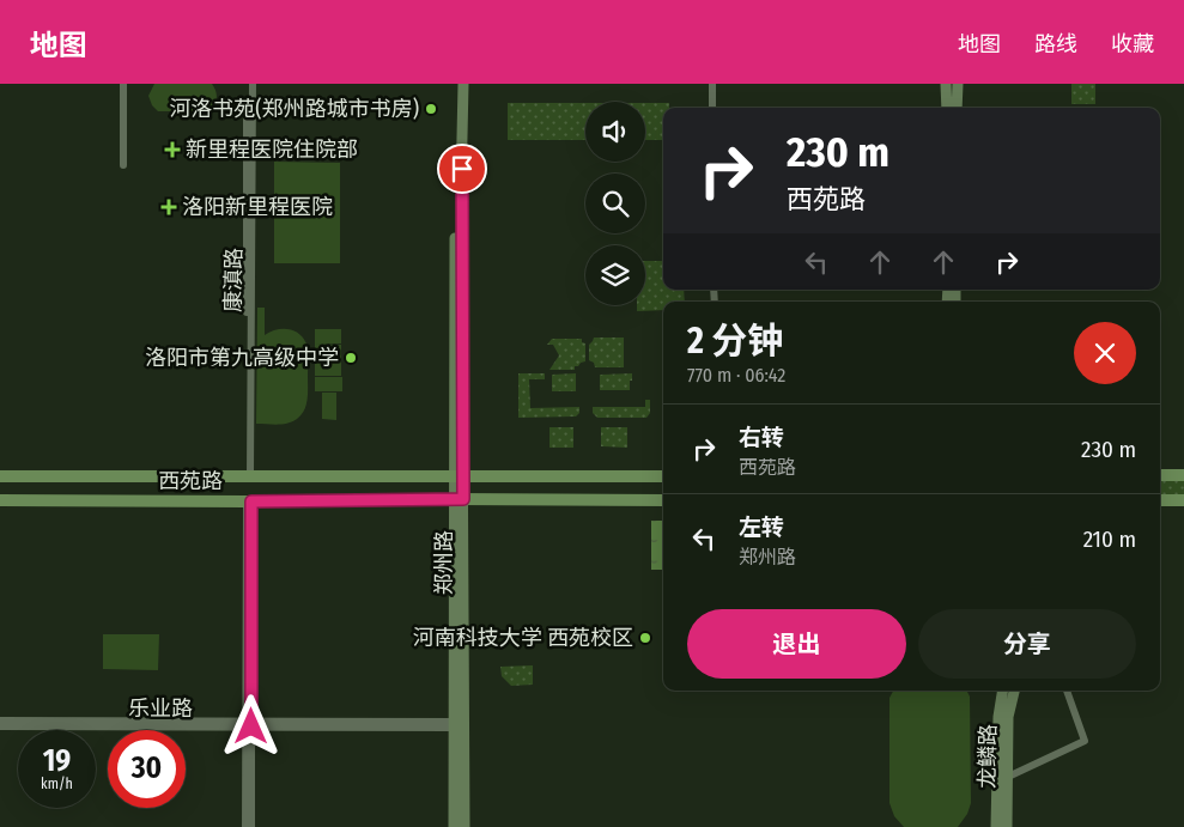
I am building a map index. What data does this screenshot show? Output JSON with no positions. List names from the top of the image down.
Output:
{
  "streets": {
    "main road": ["西苑路"],
    "street": [
      "康滇路",
      "郑州路",
      "乐业路",
      "龙鳞路"
    ]
  },
  "crossings": [
    ["康滇路", "西苑路"],
    ["西苑路", "郑州路"],
    ["郑州路", "乐业路"]
  ],
  "places": {
    "other": ["河洛书苑(郑州路城市书房)", "洛阳市第九高级中学", "河南科技大学 西苑校区"],
    "health": ["新里程医院住院部", "洛阳新里程医院"]
  },
  "page": {
    "header": "地图",
    "nav": ["地图", "路线", "收藏"],
    "turn": ["230 m", "西苑路"],
    "heading": ["2 分钟", "770 m · 06:42"],
    "list": [
      {
        "name": "右转",
        "note": "西苑路",
        "value": "230 m"
      },
      {
        "name": "左转",
        "note": "郑州路",
        "value": "210 m"
      }
    ],
    "buttons": ["退出", "分享"],
    "speed": "19 km/h",
    "limit": "30"
  }
}
